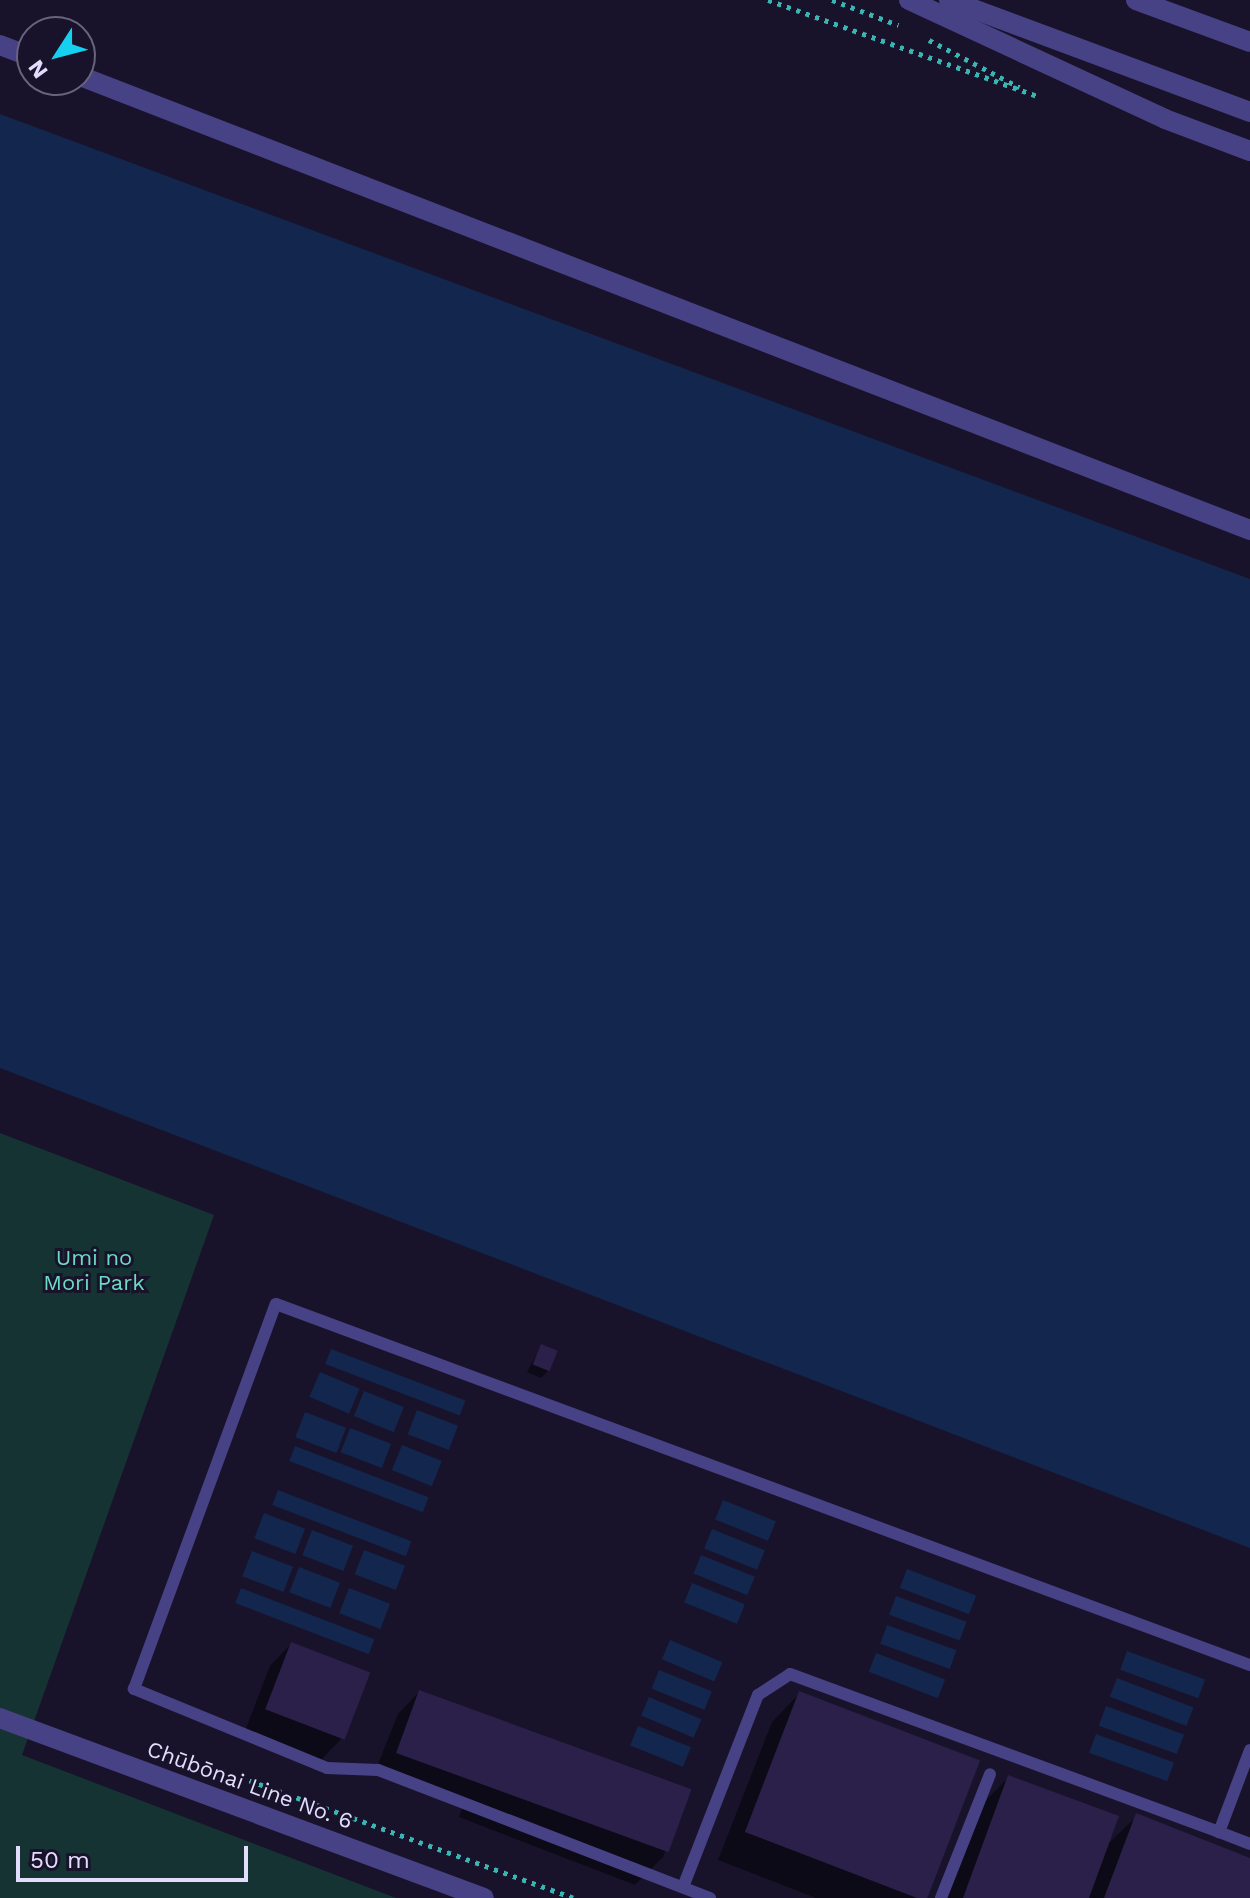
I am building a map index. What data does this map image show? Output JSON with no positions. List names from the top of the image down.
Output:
{
  "streets": {
    "street": ["Chūbōnai Line No. 6"]
  },
  "parks": ["Umi no Mori Park"],
  "scale_bar": "50 m",
  "north": "bottom left"
}
